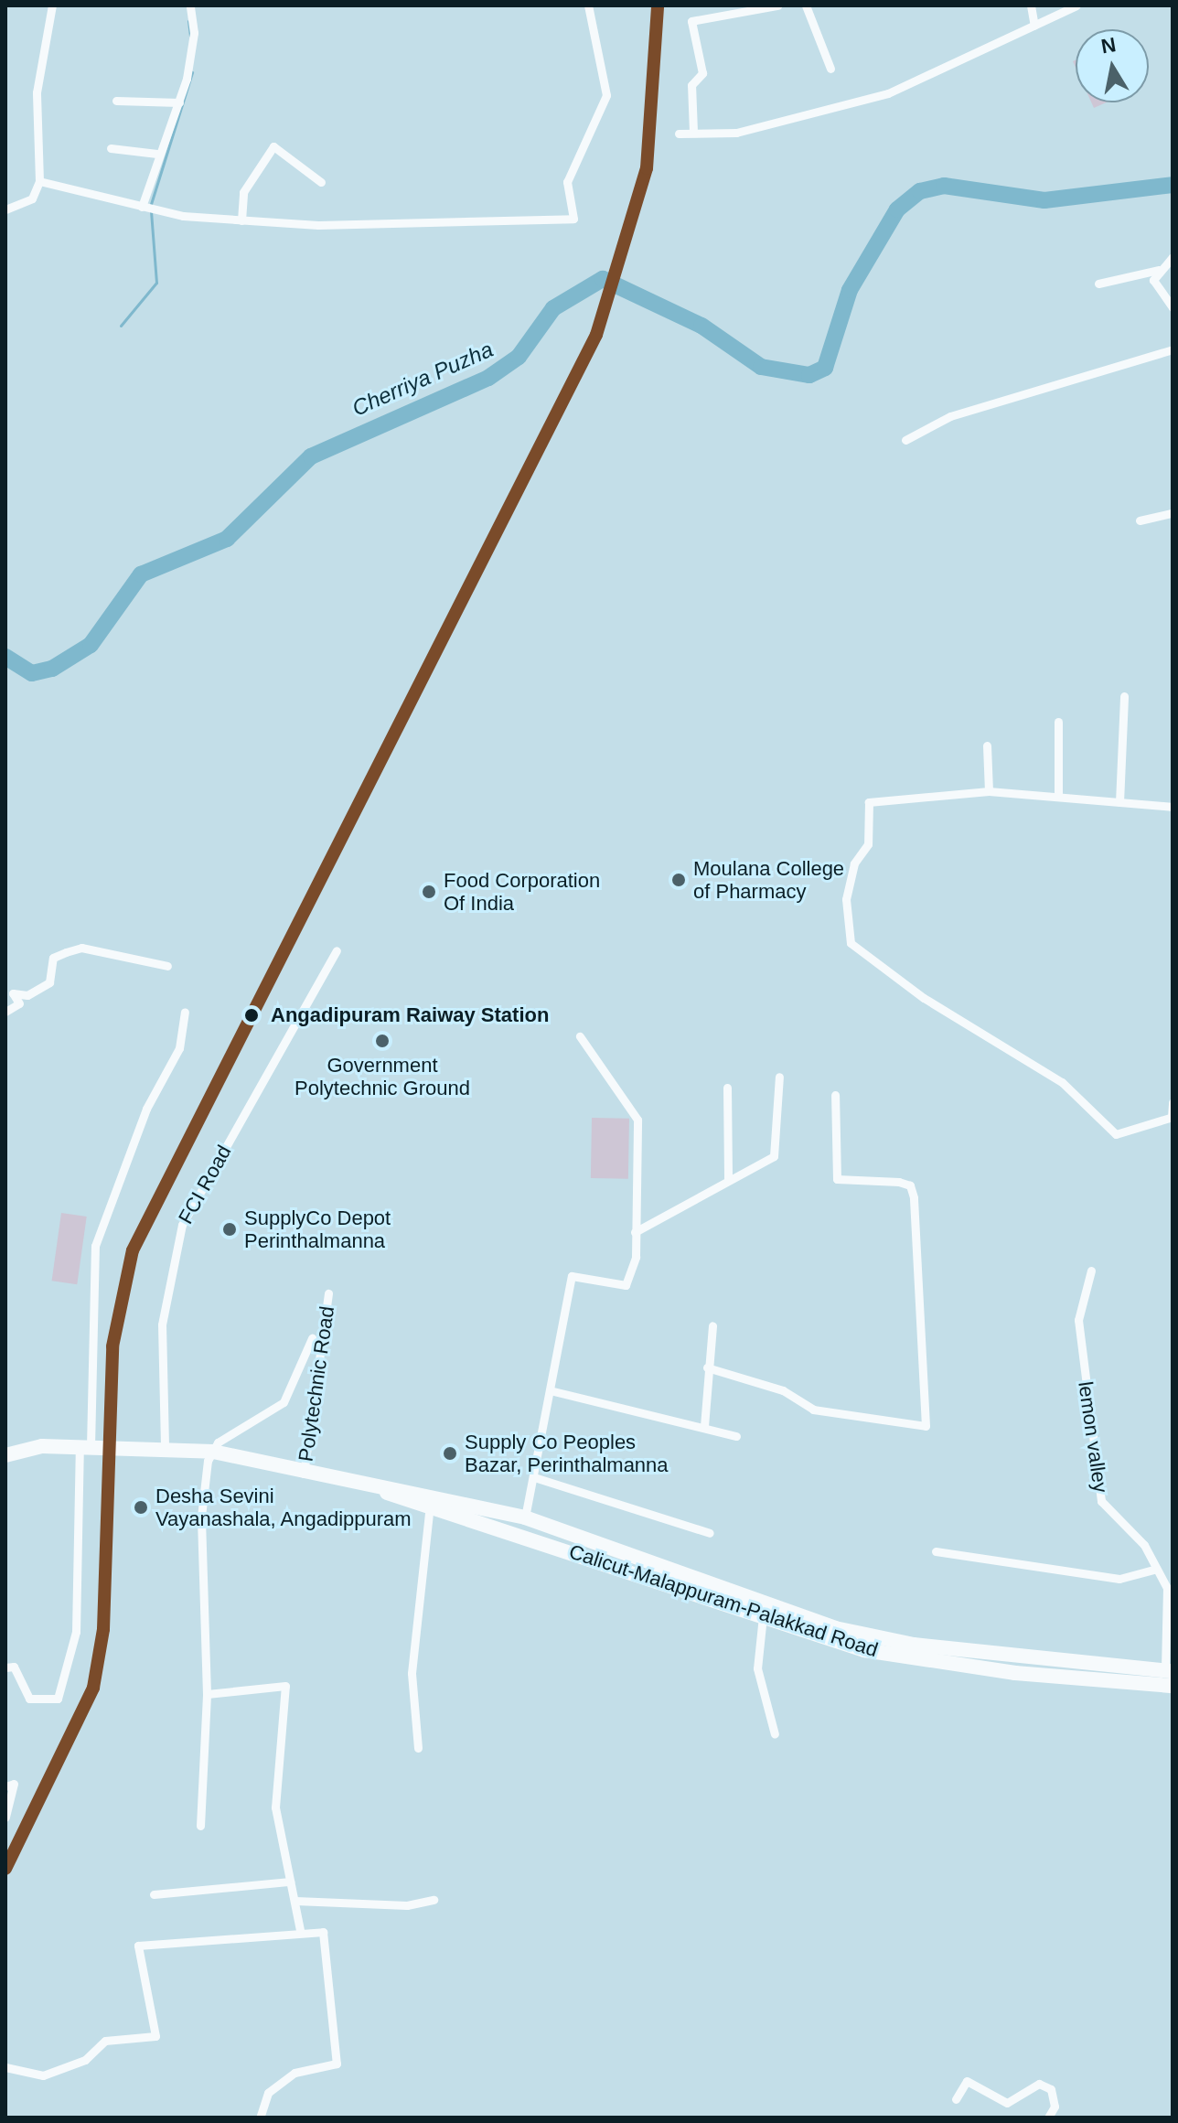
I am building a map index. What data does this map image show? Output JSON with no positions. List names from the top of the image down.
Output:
{
  "streets": {
    "highway": ["Calicut-Malappuram-Palakkad Road"],
    "street": ["FCI Road", "Polytechnic Road", "lemon valley"]
  },
  "water": ["Cherriya Puzha"],
  "places": [
    "Moulana College of Pharmacy",
    "Food Corporation Of India",
    "Angadipuram Raiway Station",
    "Government Polytechnic Ground",
    "SupplyCo Depot Perinthalmanna",
    "Supply Co Peoples Bazar, Perinthalmanna",
    "Desha Sevini Vayanashala, Angadippuram"
  ],
  "north": "top"
}
